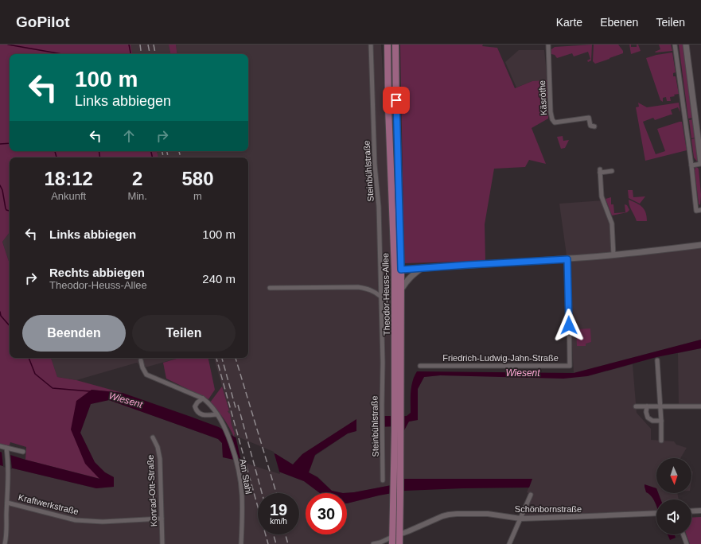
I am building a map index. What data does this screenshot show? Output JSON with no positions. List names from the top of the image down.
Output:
{
  "streets": {
    "main road": ["Theodor-Heuss-Allee"],
    "street": [
      "Käsröthe",
      "Steinbühlstraße",
      "Friedrich-Ludwig-Jahn-Straße",
      "Am Stahl",
      "Konrad-Ott-Straße",
      "Kraftwerkstraße",
      "Schönbornstraße"
    ]
  },
  "crossings": [
    ["Theodor-Heuss-Allee", "Schönbornstraße"],
    ["Konrad-Ott-Straße", "Kraftwerkstraße"]
  ],
  "water": ["Wiesent"],
  "north": "bottom",
  "page": {
    "header": "GoPilot",
    "nav": ["Karte", "Ebenen", "Teilen"],
    "turn": ["100 m", "Links abbiegen"],
    "eta": [
      "18:12",
      "Ankunft",
      "2",
      "Min.",
      "580",
      "m"
    ],
    "list": [
      {
        "name": "Links abbiegen",
        "value": "100 m"
      },
      {
        "name": "Rechts abbiegen",
        "note": "Theodor-Heuss-Allee",
        "value": "240 m"
      }
    ],
    "buttons": ["Beenden", "Teilen"],
    "speed": "19 km/h",
    "limit": "30"
  }
}
